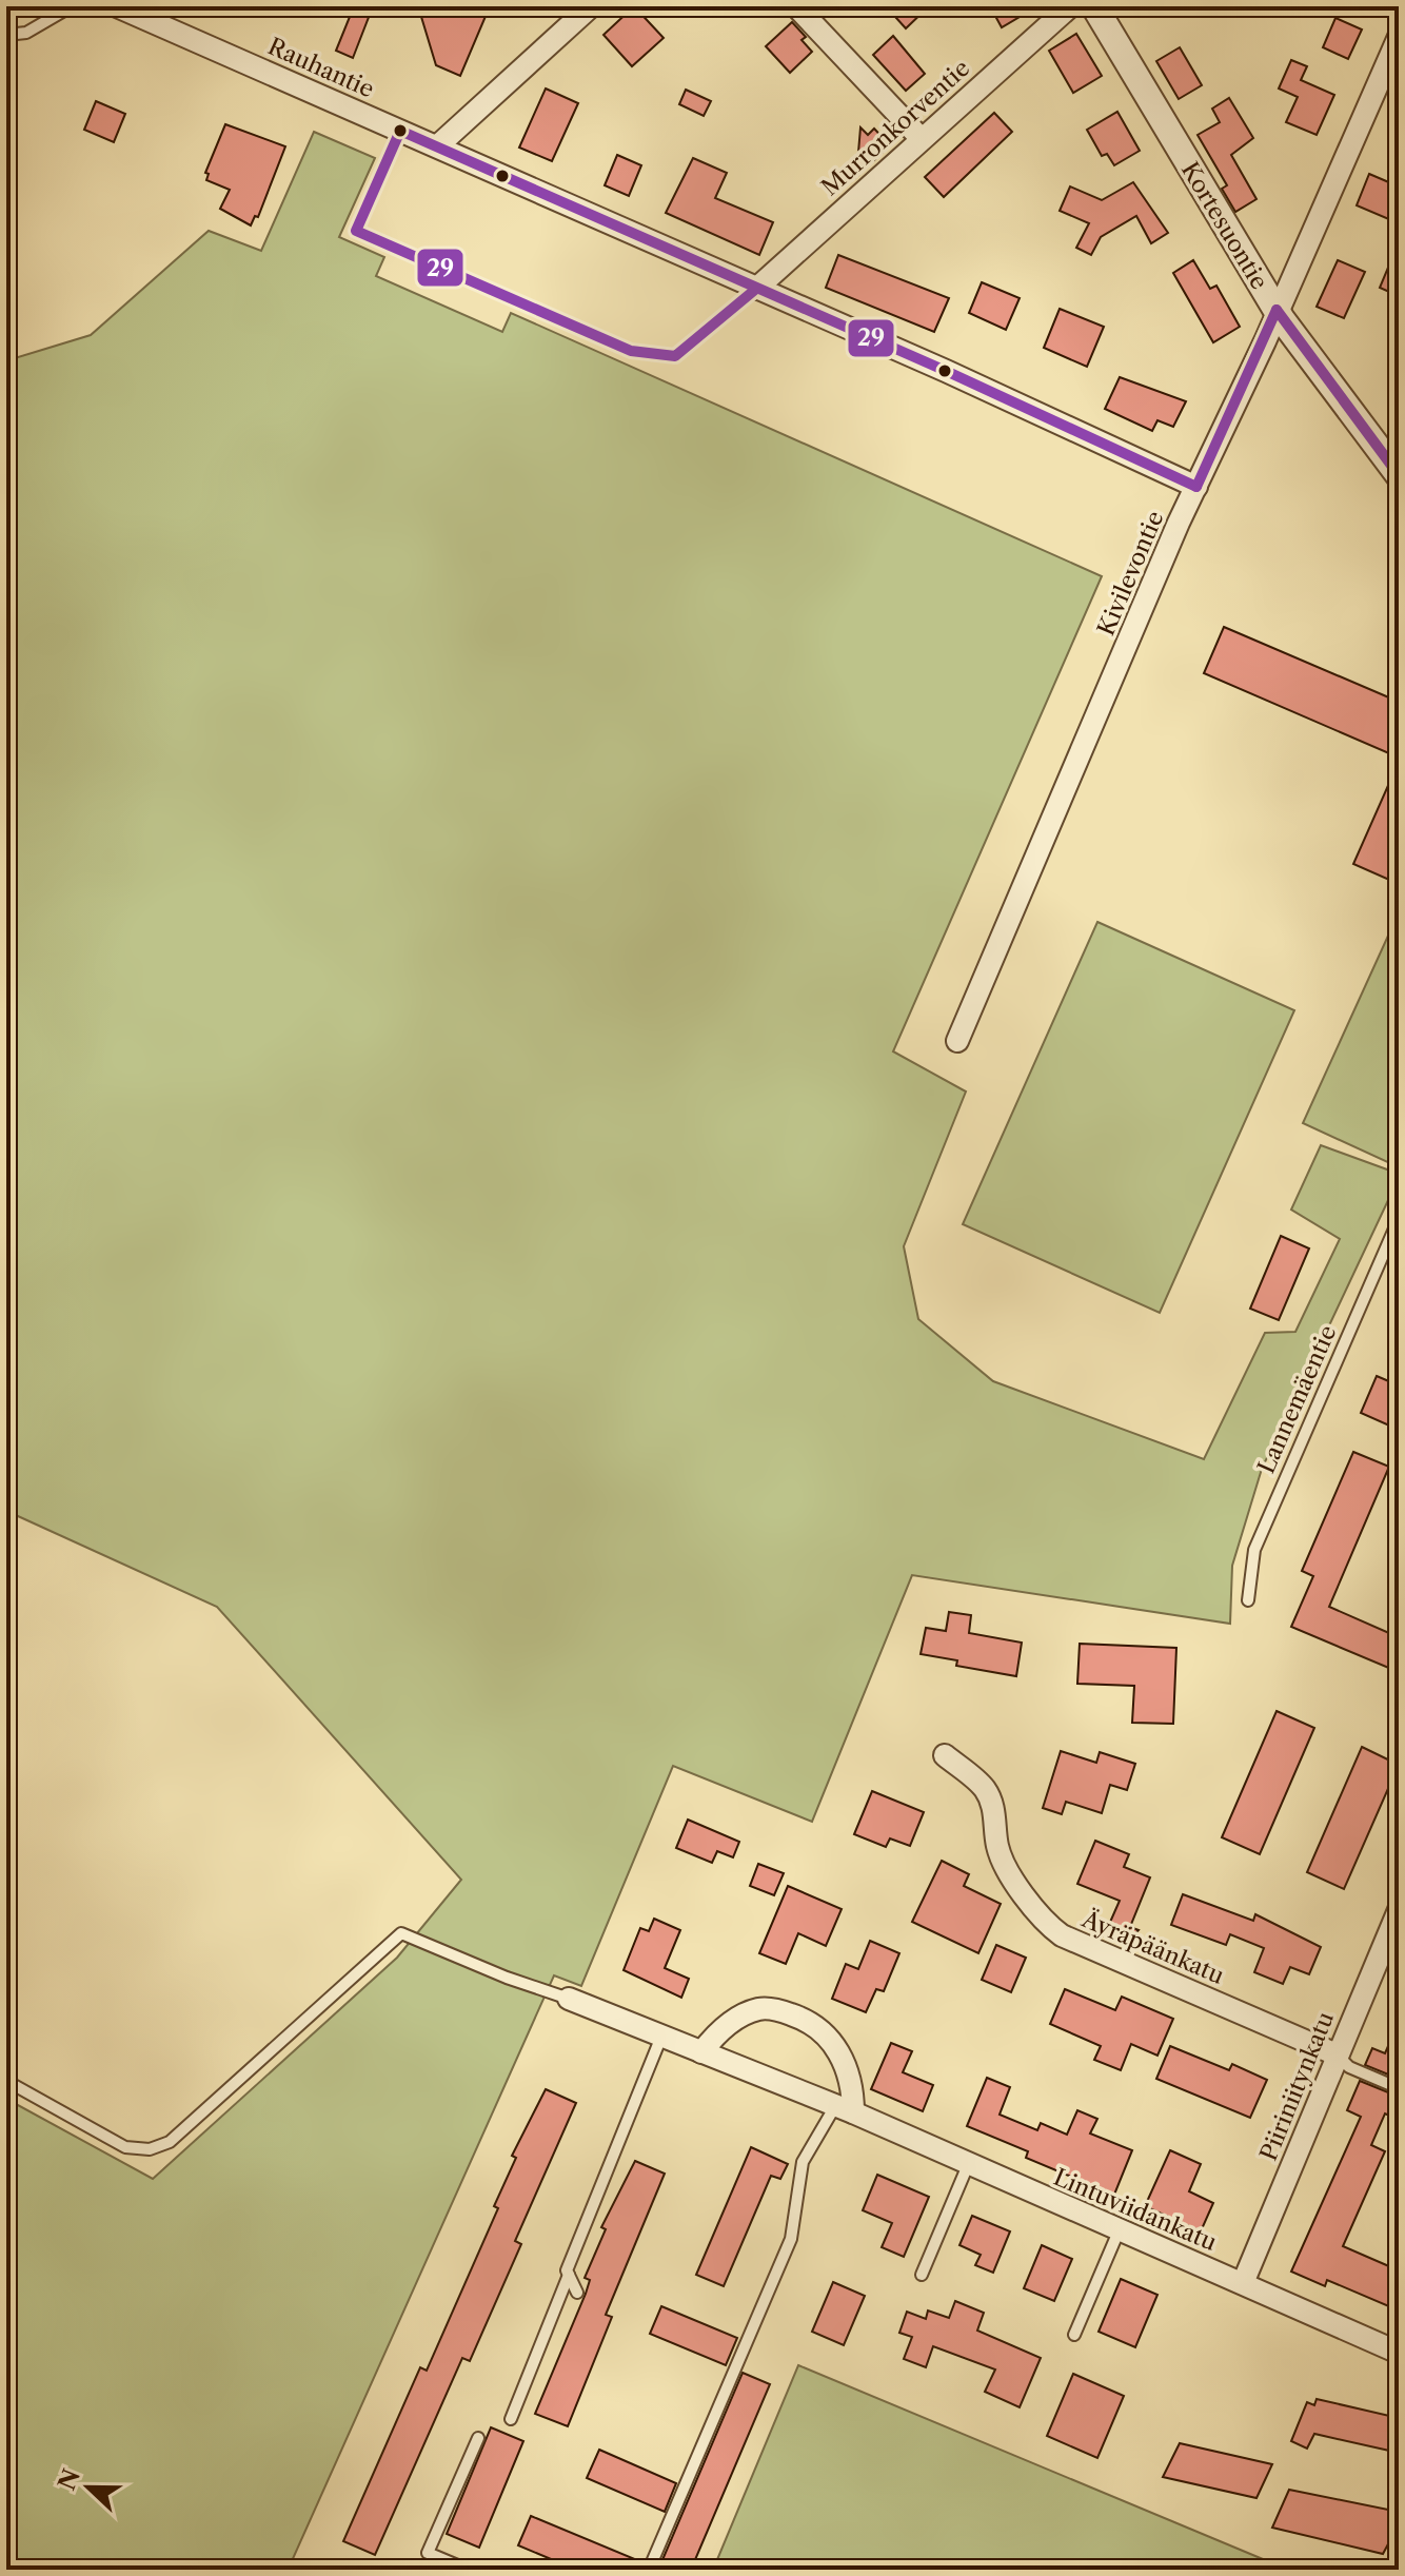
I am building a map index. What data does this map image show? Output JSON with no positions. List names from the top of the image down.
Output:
{
  "streets": {
    "street": [
      "Rauhantie",
      "Murronkorventie",
      "Kortesuontie",
      "Kivilevontie",
      "Äyräpäänkatu",
      "Piiriniitynkatu",
      "Lintuviidankatu"
    ],
    "lane": ["Lannemäentie"]
  },
  "crossings": [
    ["Rauhantie", "Murronkorventie"],
    ["Rauhantie", "Kivilevontie"],
    ["Kortesuontie", "Kivilevontie"],
    ["Äyräpäänkatu", "Piiriniitynkatu"],
    ["Piiriniitynkatu", "Lintuviidankatu"]
  ],
  "lines": ["transit line 29"],
  "north": "left"
}
